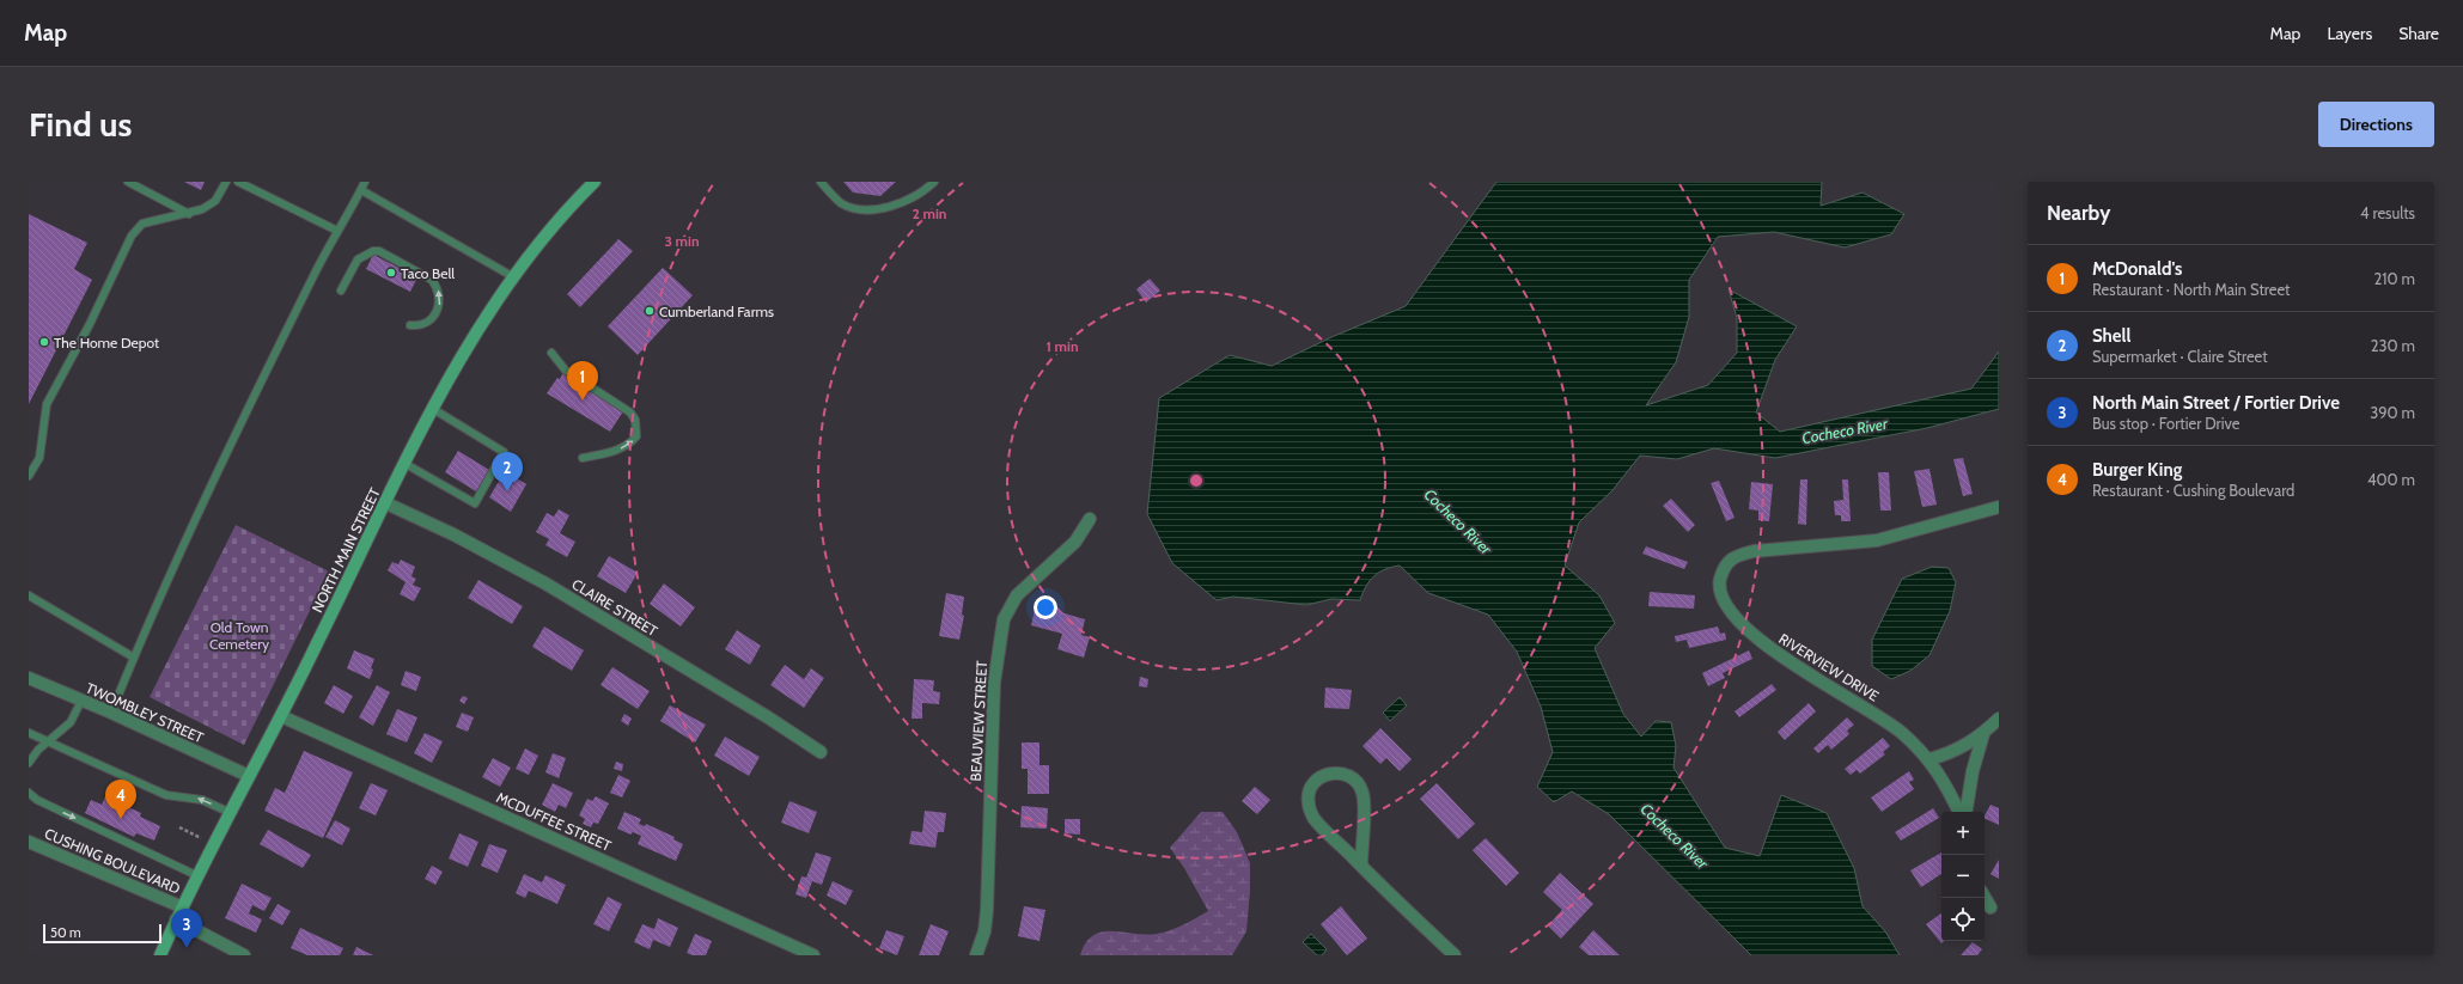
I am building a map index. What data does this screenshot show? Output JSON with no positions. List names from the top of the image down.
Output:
{
  "streets": {
    "main road": ["NORTH MAIN STREET"],
    "street": [
      "CLAIRE STREET",
      "RIVERVIEW DRIVE",
      "TWOMBLEY STREET",
      "BEAUVIEW STREET",
      "MCDUFFEE STREET",
      "CUSHING BOULEVARD"
    ]
  },
  "crossings": [
    ["NORTH MAIN STREET", "CLAIRE STREET"],
    ["NORTH MAIN STREET", "TWOMBLEY STREET"],
    ["NORTH MAIN STREET", "MCDUFFEE STREET"],
    ["NORTH MAIN STREET", "CUSHING BOULEVARD"]
  ],
  "water": ["Cocheco River"],
  "parks": ["Old Town Cemetery"],
  "places": ["Taco Bell", "Cumberland Farms", "The Home Depot"],
  "scale_bar": "50 m",
  "page": {
    "header": "Map",
    "nav": ["Map", "Layers", "Share"],
    "buttons": "Directions",
    "title": "Find us",
    "heading": ["Nearby", "4 results"],
    "list": [
      {
        "mark": "1",
        "name": "McDonald's",
        "note": "Restaurant · North Main Street",
        "value": "210 m"
      },
      {
        "mark": "2",
        "name": "Shell",
        "note": "Supermarket · Claire Street",
        "value": "230 m"
      },
      {
        "mark": "3",
        "name": "North Main Street / Fortier Drive",
        "note": "Bus stop · Fortier Drive",
        "value": "390 m"
      },
      {
        "mark": "4",
        "name": "Burger King",
        "note": "Restaurant · Cushing Boulevard",
        "value": "400 m"
      }
    ],
    "pins": [
      "1",
      "2",
      "4",
      "3"
    ],
    "map_buttons": ["+", "−"],
    "scale": "50 m"
  },
  "rings": ["2 min", "3 min", "1 min"]
}
